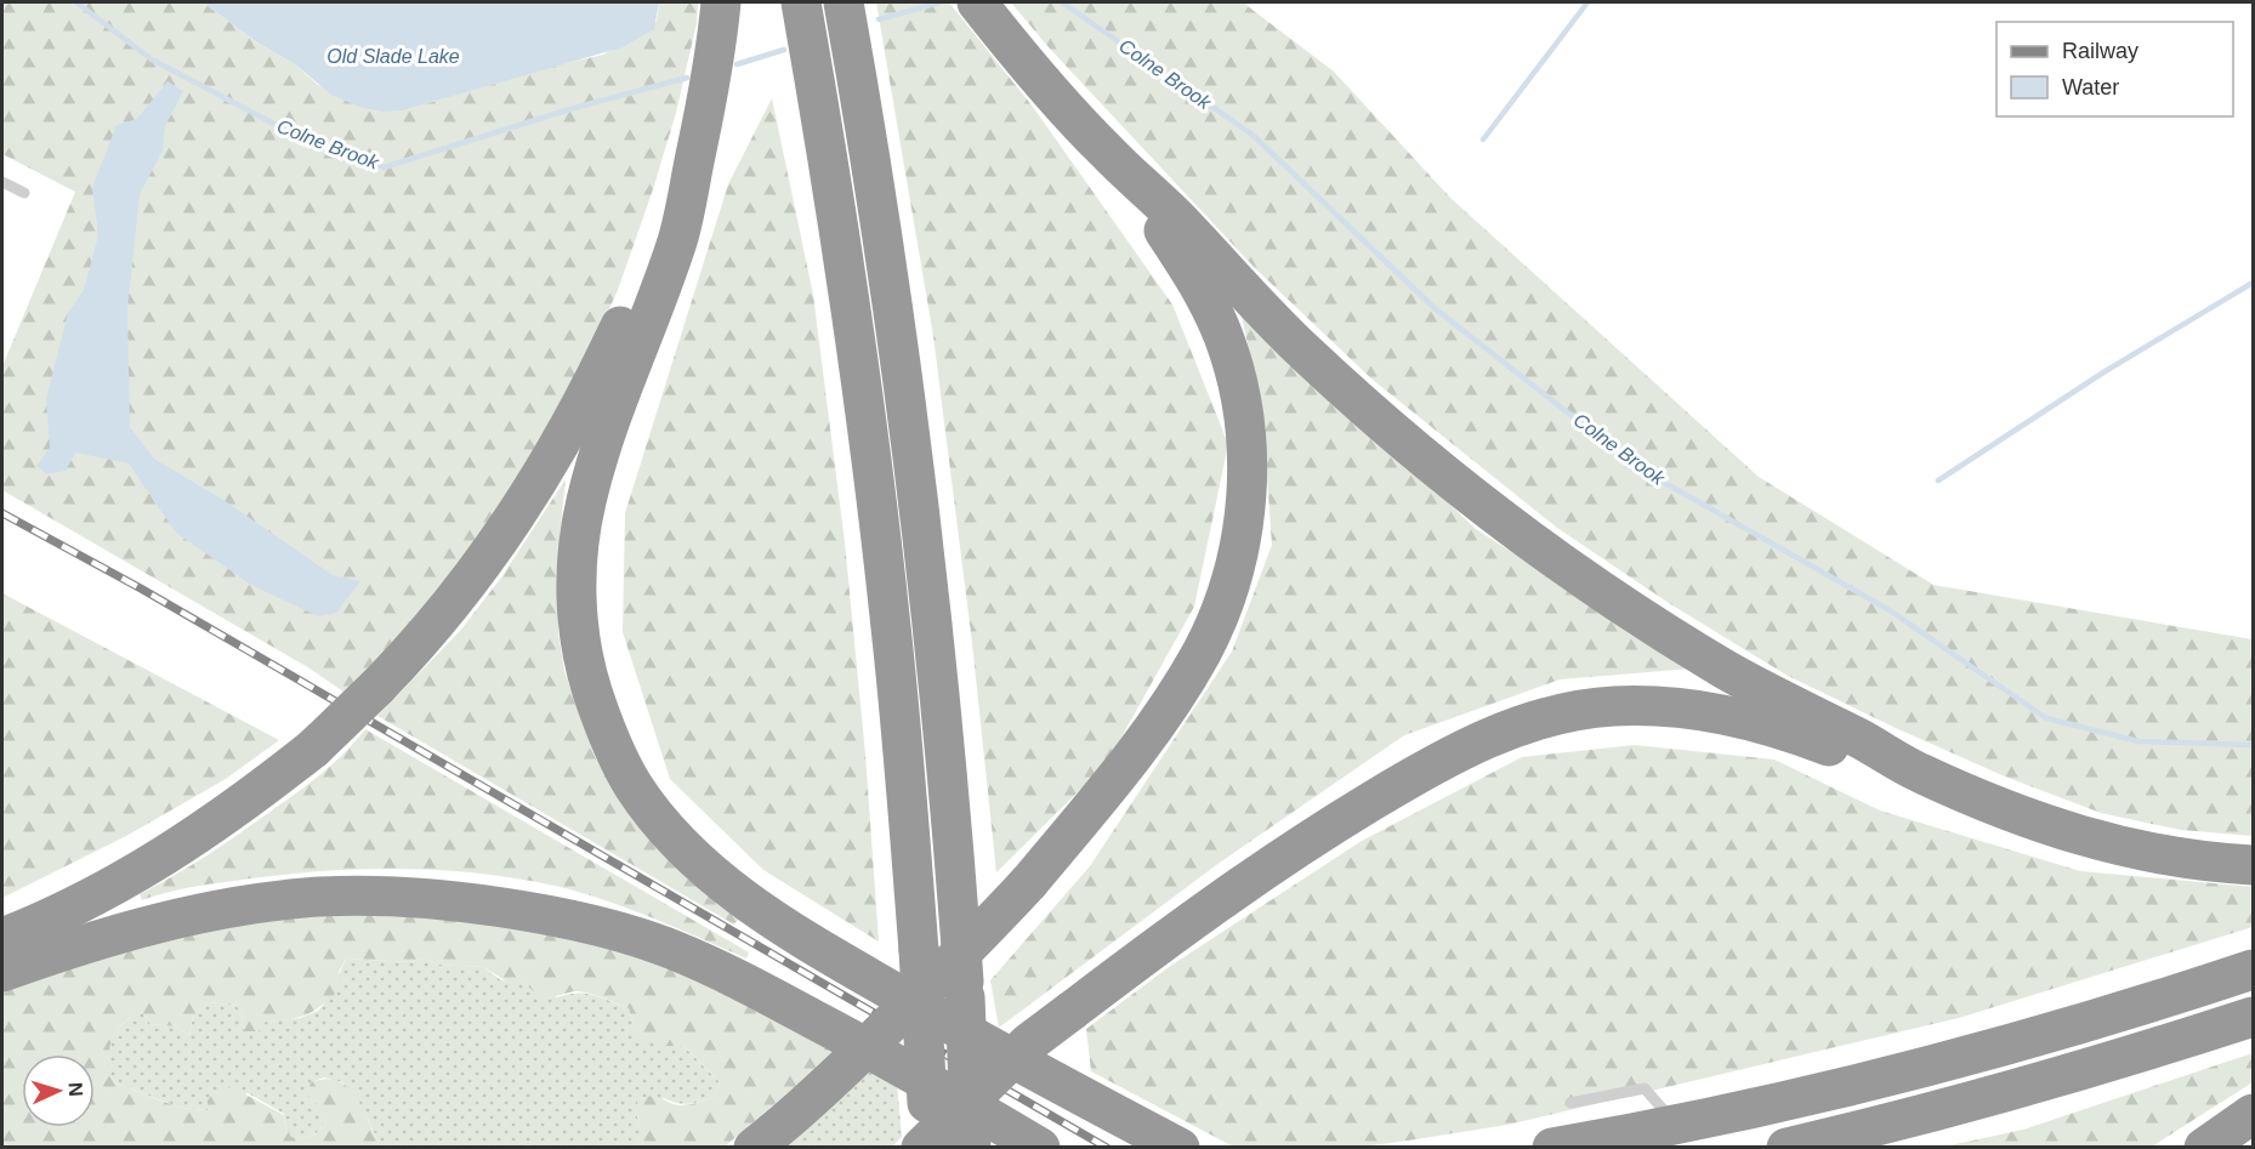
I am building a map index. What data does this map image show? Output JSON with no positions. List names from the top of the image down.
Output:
{
  "water": ["Old Slade Lake", "Colne Brook"],
  "legend": ["Railway", "Water"],
  "north": "right"
}
